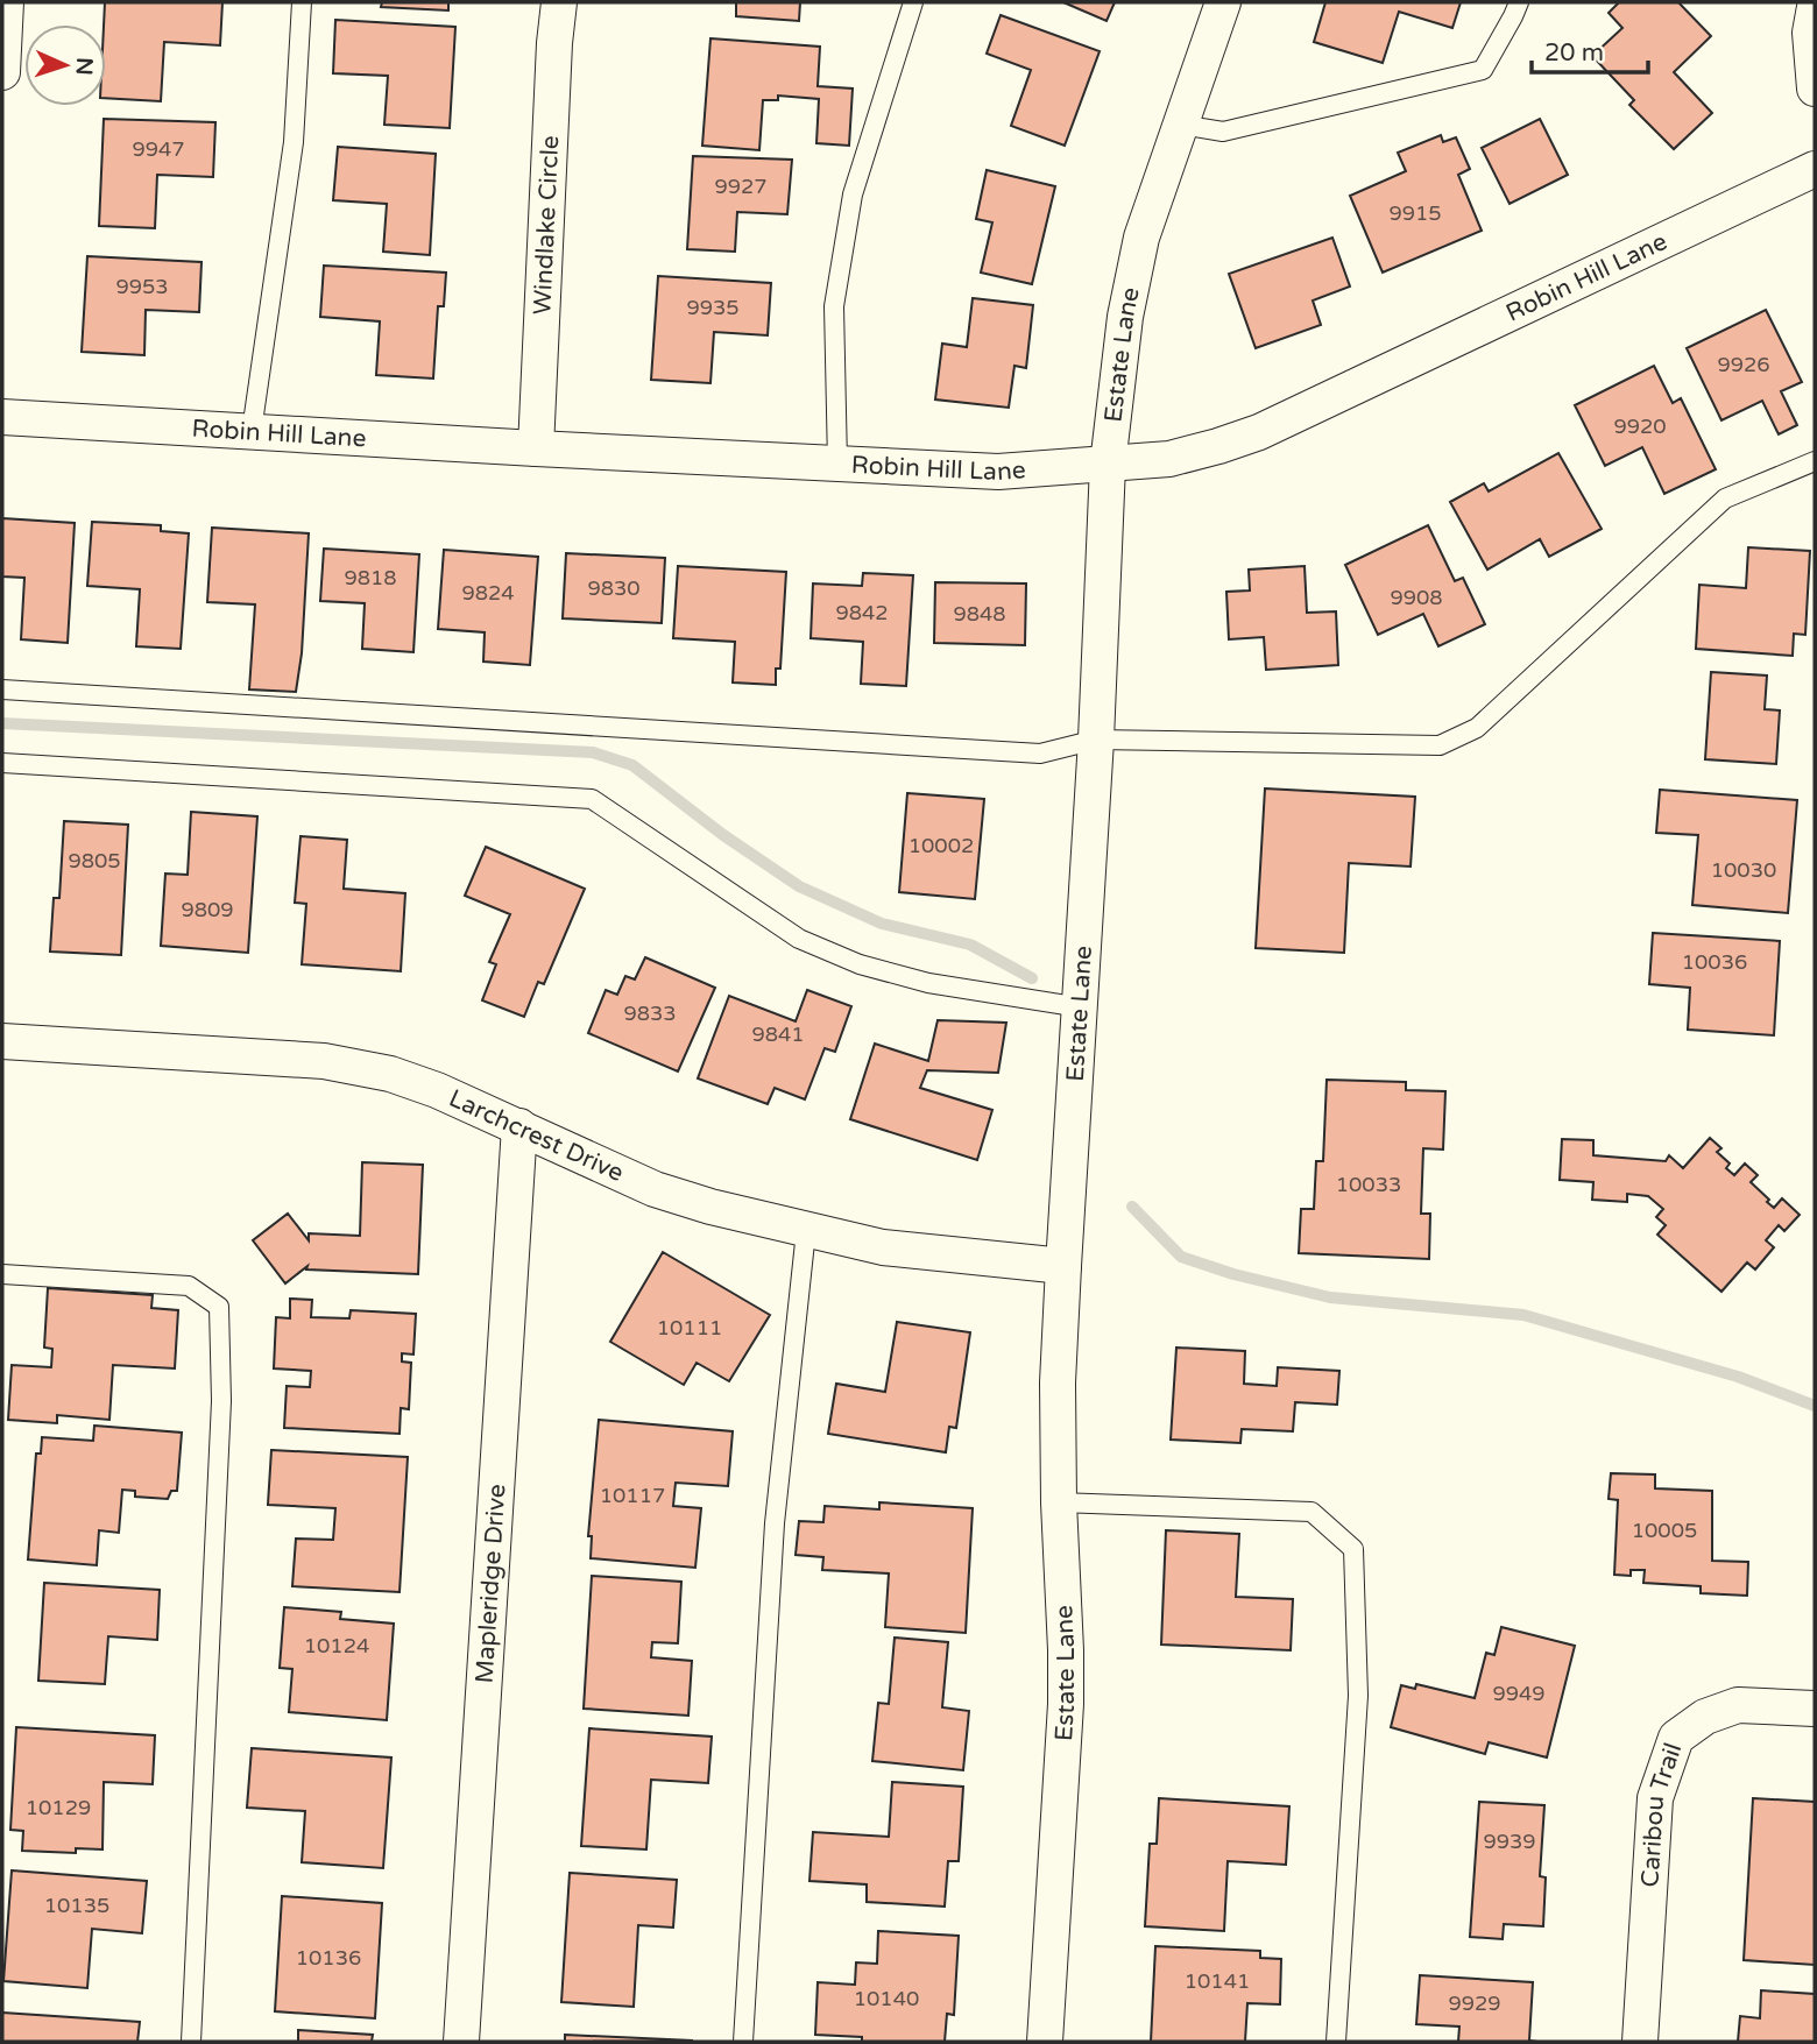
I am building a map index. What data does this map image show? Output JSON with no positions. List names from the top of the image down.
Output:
{
  "streets": {
    "street": [
      "Windlake Circle",
      "Robin Hill Lane",
      "Estate Lane",
      "Larchcrest Drive",
      "Mapleridge Drive",
      "Caribou Trail"
    ]
  },
  "crossings": [
    ["Windlake Circle", "Robin Hill Lane"],
    ["Robin Hill Lane", "Estate Lane"],
    ["Estate Lane", "Larchcrest Drive"],
    ["Larchcrest Drive", "Mapleridge Drive"]
  ],
  "house_numbers": [
    "9947",
    "9927",
    "9915",
    "9953",
    "9935",
    "9926",
    "9920",
    "9818",
    "9830",
    "9824",
    "9908",
    "9842",
    "9848",
    "10002",
    "9805",
    "10030",
    "9809",
    "10036",
    "9833",
    "9841",
    "10033",
    "10111",
    "10117",
    "10005",
    "10124",
    "9949",
    "10129",
    "9939",
    "10135",
    "10136",
    "10141",
    "10140",
    "9929"
  ],
  "scale_bar": "20 m",
  "north": "right"
}
